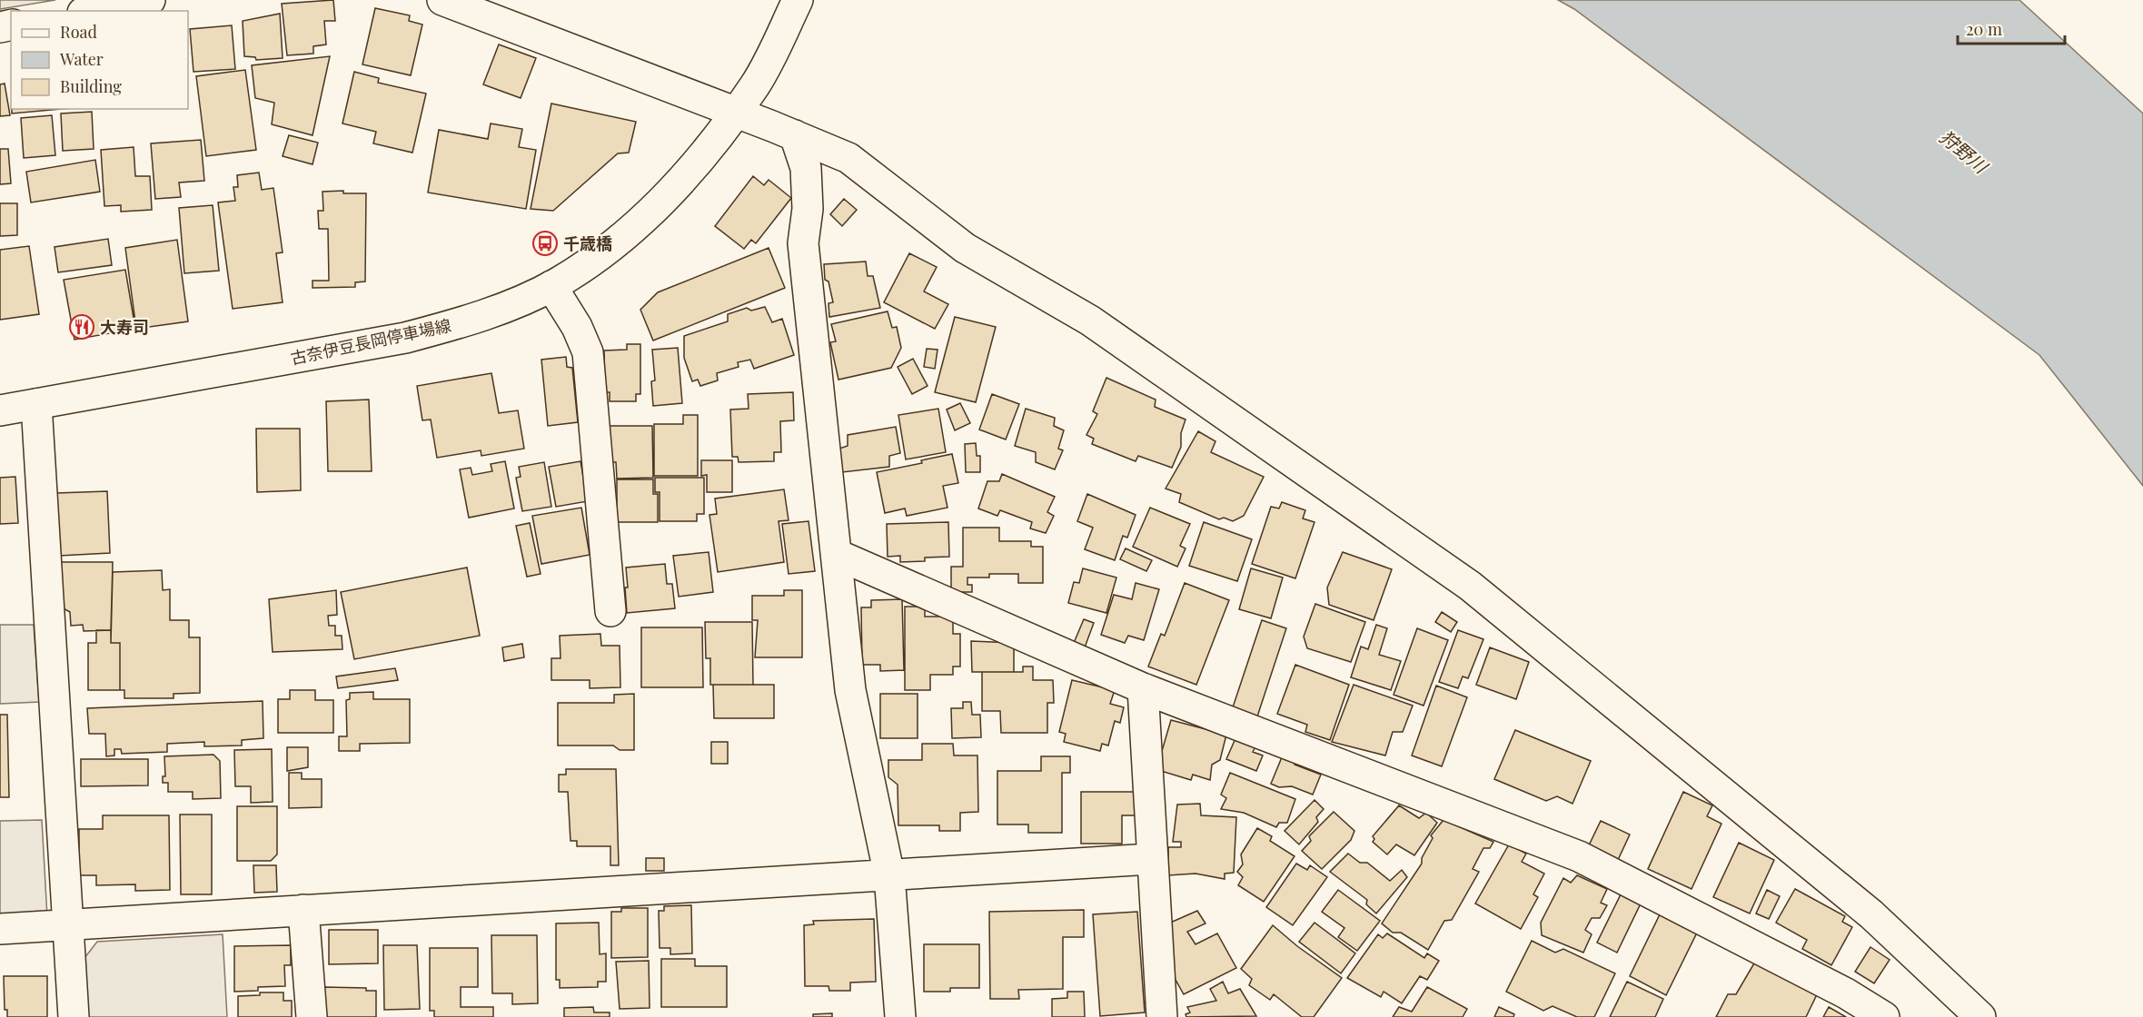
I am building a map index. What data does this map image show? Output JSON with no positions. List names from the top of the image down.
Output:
{
  "streets": {
    "street": ["古奈伊豆長岡停車場線"]
  },
  "water": ["狩野川"],
  "places": {
    "bus stop": ["千歳橋"],
    "restaurant": ["大寿司"]
  },
  "legend": ["Road", "Water", "Building"],
  "scale_bar": "20 m"
}
